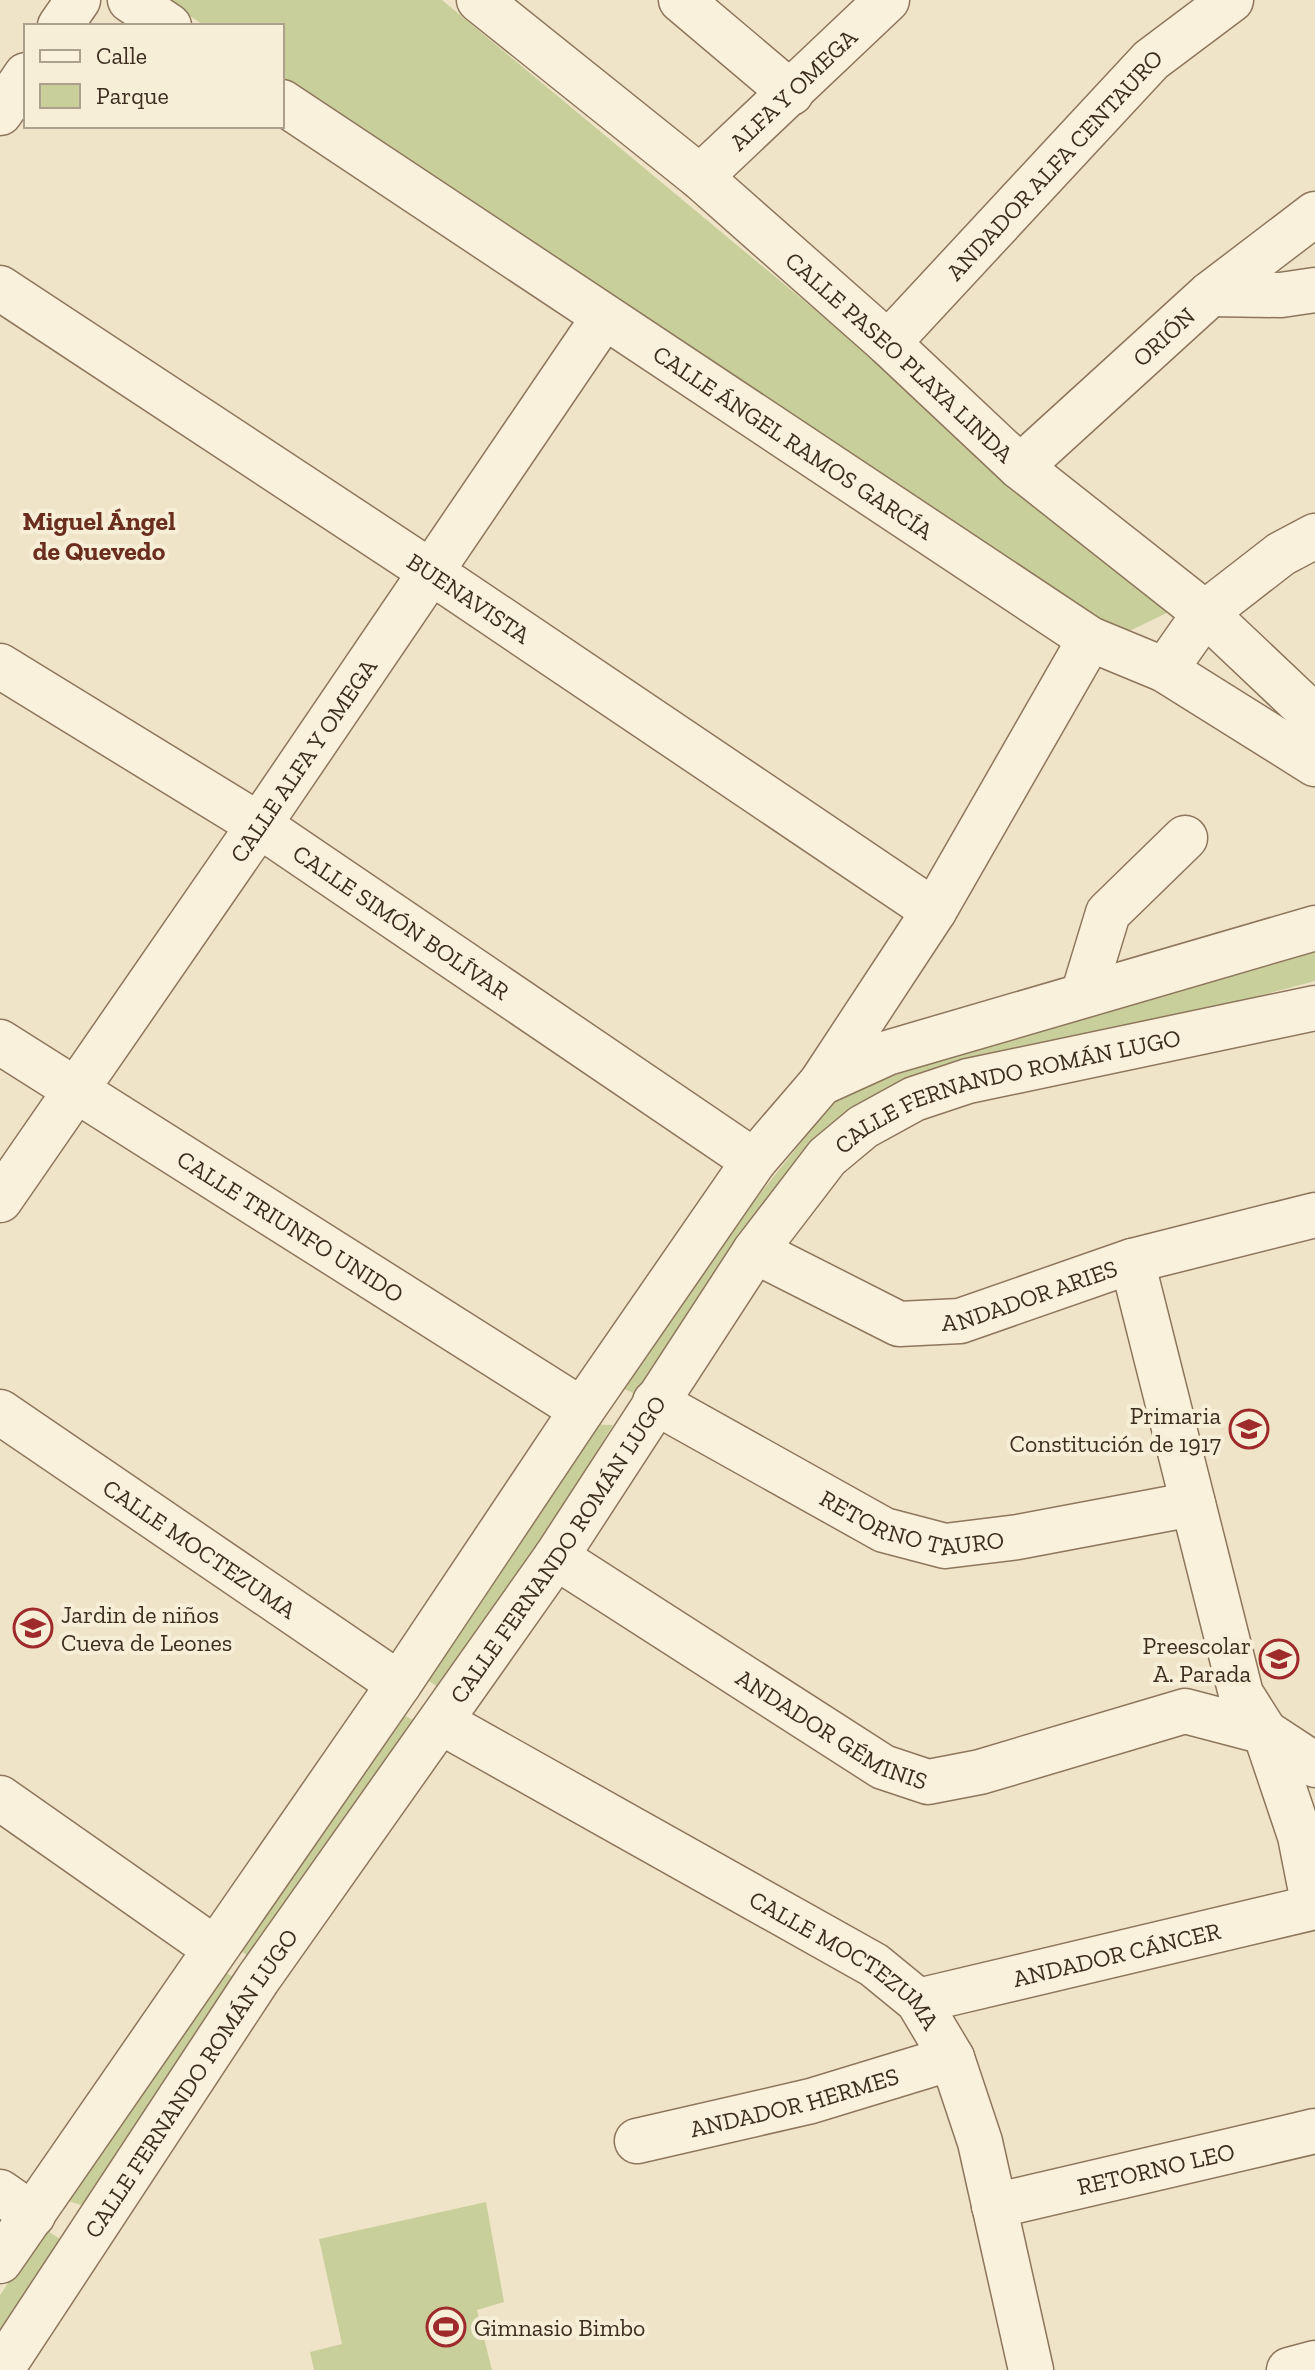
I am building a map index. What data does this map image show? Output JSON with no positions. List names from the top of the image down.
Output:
{
  "streets": {
    "street": [
      "ALFA Y OMEGA",
      "ANDADOR ALFA CENTAURO",
      "ORIÓN",
      "CALLE PASEO PLAYA LINDA",
      "CALLE ÁNGEL RAMOS GARCÍA",
      "BUENAVISTA",
      "CALLE ALFA Y OMEGA",
      "CALLE SIMÓN BOLÍVAR",
      "CALLE FERNANDO ROMÁN LUGO",
      "CALLE TRIUNFO UNIDO",
      "ANDADOR ARIES",
      "RETORNO TAURO",
      "CALLE MOCTEZUMA",
      "ANDADOR GÉMINIS",
      "ANDADOR CÁNCER",
      "ANDADOR HERMES",
      "RETORNO LEO"
    ]
  },
  "crossings": [
    ["ALFA Y OMEGA", "CALLE PASEO PLAYA LINDA"],
    ["ANDADOR ALFA CENTAURO", "CALLE PASEO PLAYA LINDA"],
    ["ORIÓN", "CALLE PASEO PLAYA LINDA"],
    ["CALLE ÁNGEL RAMOS GARCÍA", "CALLE ALFA Y OMEGA"],
    ["BUENAVISTA", "CALLE ALFA Y OMEGA"],
    ["CALLE ALFA Y OMEGA", "CALLE SIMÓN BOLÍVAR"],
    ["CALLE ALFA Y OMEGA", "CALLE TRIUNFO UNIDO"],
    ["CALLE FERNANDO ROMÁN LUGO", "ANDADOR ARIES"],
    ["CALLE FERNANDO ROMÁN LUGO", "RETORNO TAURO"],
    ["CALLE FERNANDO ROMÁN LUGO", "CALLE MOCTEZUMA"],
    ["CALLE FERNANDO ROMÁN LUGO", "ANDADOR GÉMINIS"],
    ["CALLE MOCTEZUMA", "ANDADOR CÁNCER"],
    ["CALLE MOCTEZUMA", "ANDADOR HERMES"],
    ["CALLE MOCTEZUMA", "RETORNO LEO"]
  ],
  "districts": ["Miguel Ángel de Quevedo"],
  "places": {
    "school or university": ["Primaria Constitución de 1917", "Jardin de niños Cueva de Leones", "Preescolar A. Parada"],
    "sports": ["Gimnasio Bimbo"]
  },
  "legend": ["Calle", "Parque"]
}
